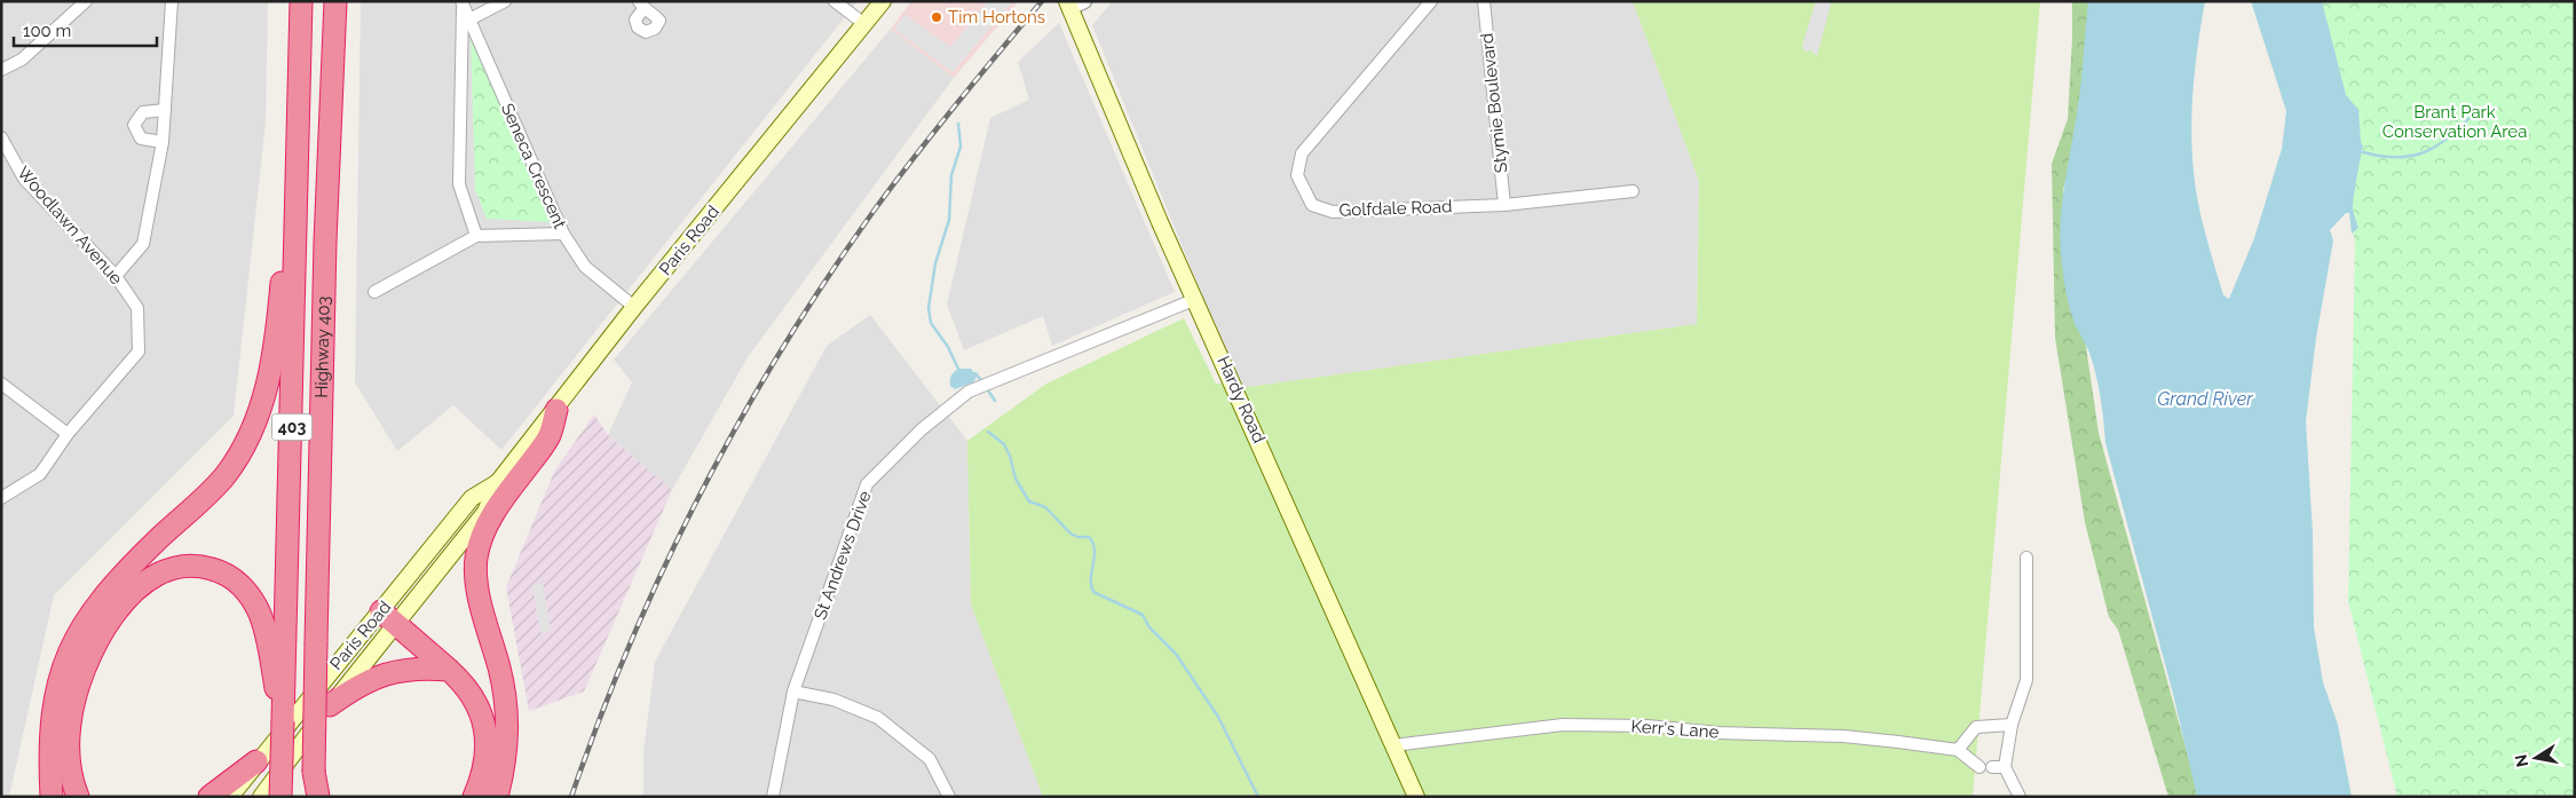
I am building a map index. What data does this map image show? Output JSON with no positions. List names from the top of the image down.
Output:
{
  "streets": {
    "highway": ["Highway 403", "403"],
    "main road": ["Paris Road", "Hardy Road"],
    "street": [
      "Stymie Boulevard",
      "Seneca Crescent",
      "Golfdale Road",
      "Woodlawn Avenue",
      "St Andrews Drive",
      "Kerr's Lane"
    ]
  },
  "crossings": [
    ["Stymie Boulevard", "Golfdale Road"],
    ["Seneca Crescent", "Paris Road"],
    ["Highway 403", "403"],
    ["Hardy Road", "St Andrews Drive"],
    ["Hardy Road", "Kerr's Lane"]
  ],
  "water": ["Grand River"],
  "parks": ["Brant Park Conservation Area"],
  "places": ["Tim Hortons"],
  "scale_bar": "100 m",
  "north": "left"
}
